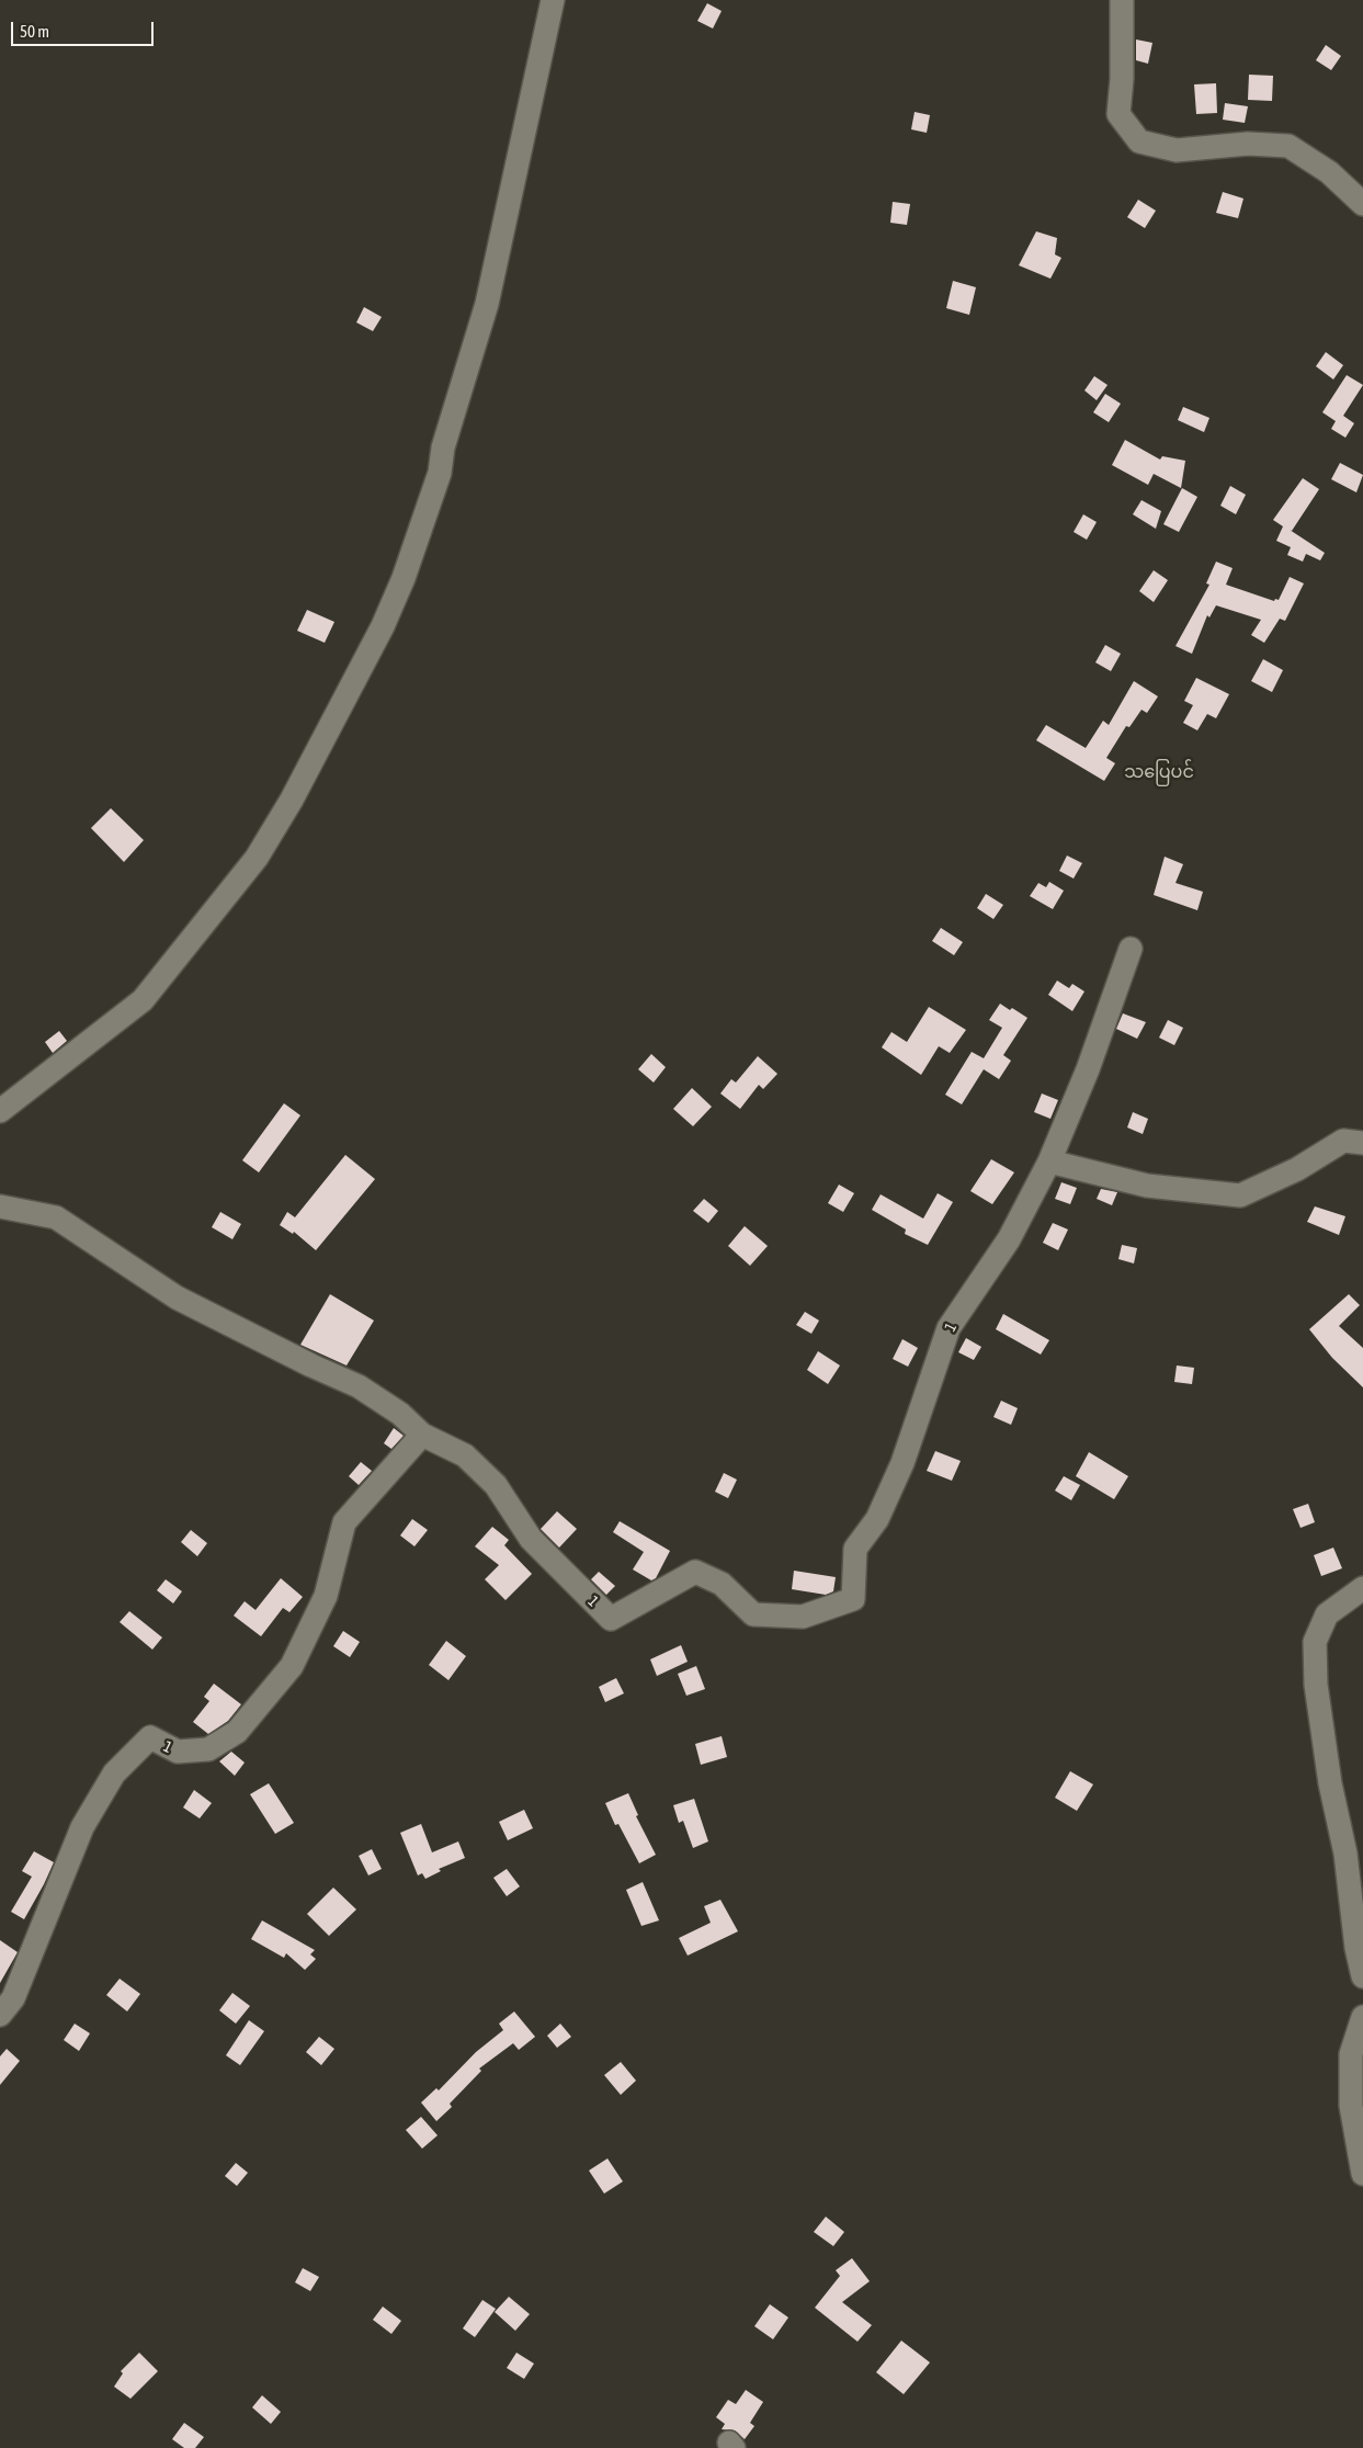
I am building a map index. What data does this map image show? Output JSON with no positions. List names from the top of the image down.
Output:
{
  "streets": {
    "street": ["1"]
  },
  "districts": ["သပြေပင်"],
  "scale_bar": "50 m"
}
